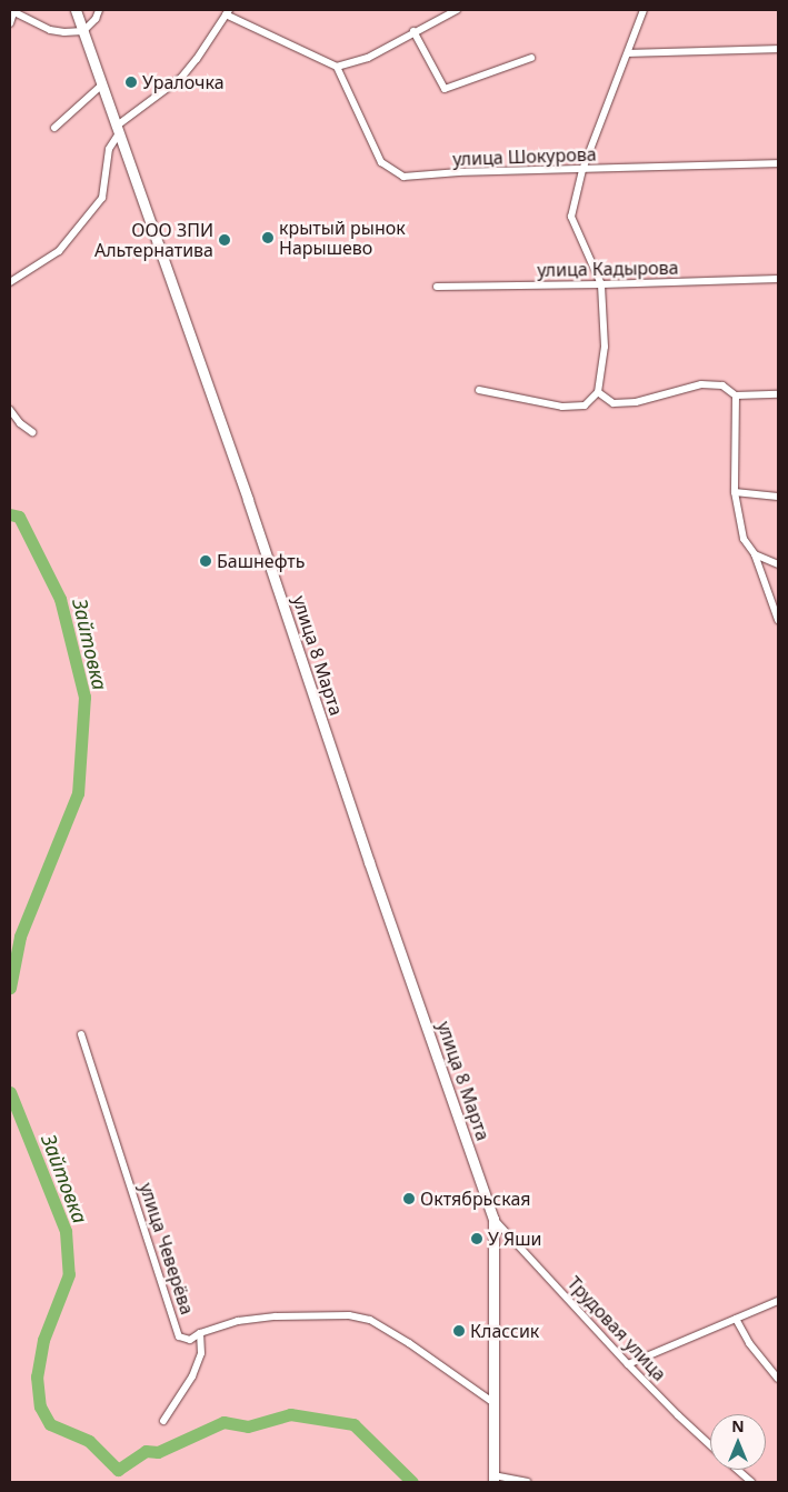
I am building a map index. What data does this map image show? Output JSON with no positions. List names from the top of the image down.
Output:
{
  "streets": {
    "main road": ["улица 8 Марта"],
    "street": [
      "улица Шокурова",
      "улица Кадырова",
      "улица Чеверёва",
      "Трудовая улица"
    ]
  },
  "crossings": [
    ["улица 8 Марта", "улица Чеверёва"],
    ["улица 8 Марта", "Трудовая улица"]
  ],
  "water": ["Зайтовка"],
  "places": [
    "Уралочка",
    "крытый рынок Нарышево",
    "ООО ЗПИ Альтернатива",
    "Башнефть",
    "Октябрьская",
    "У Яши",
    "Классик"
  ],
  "north": "top"
}
